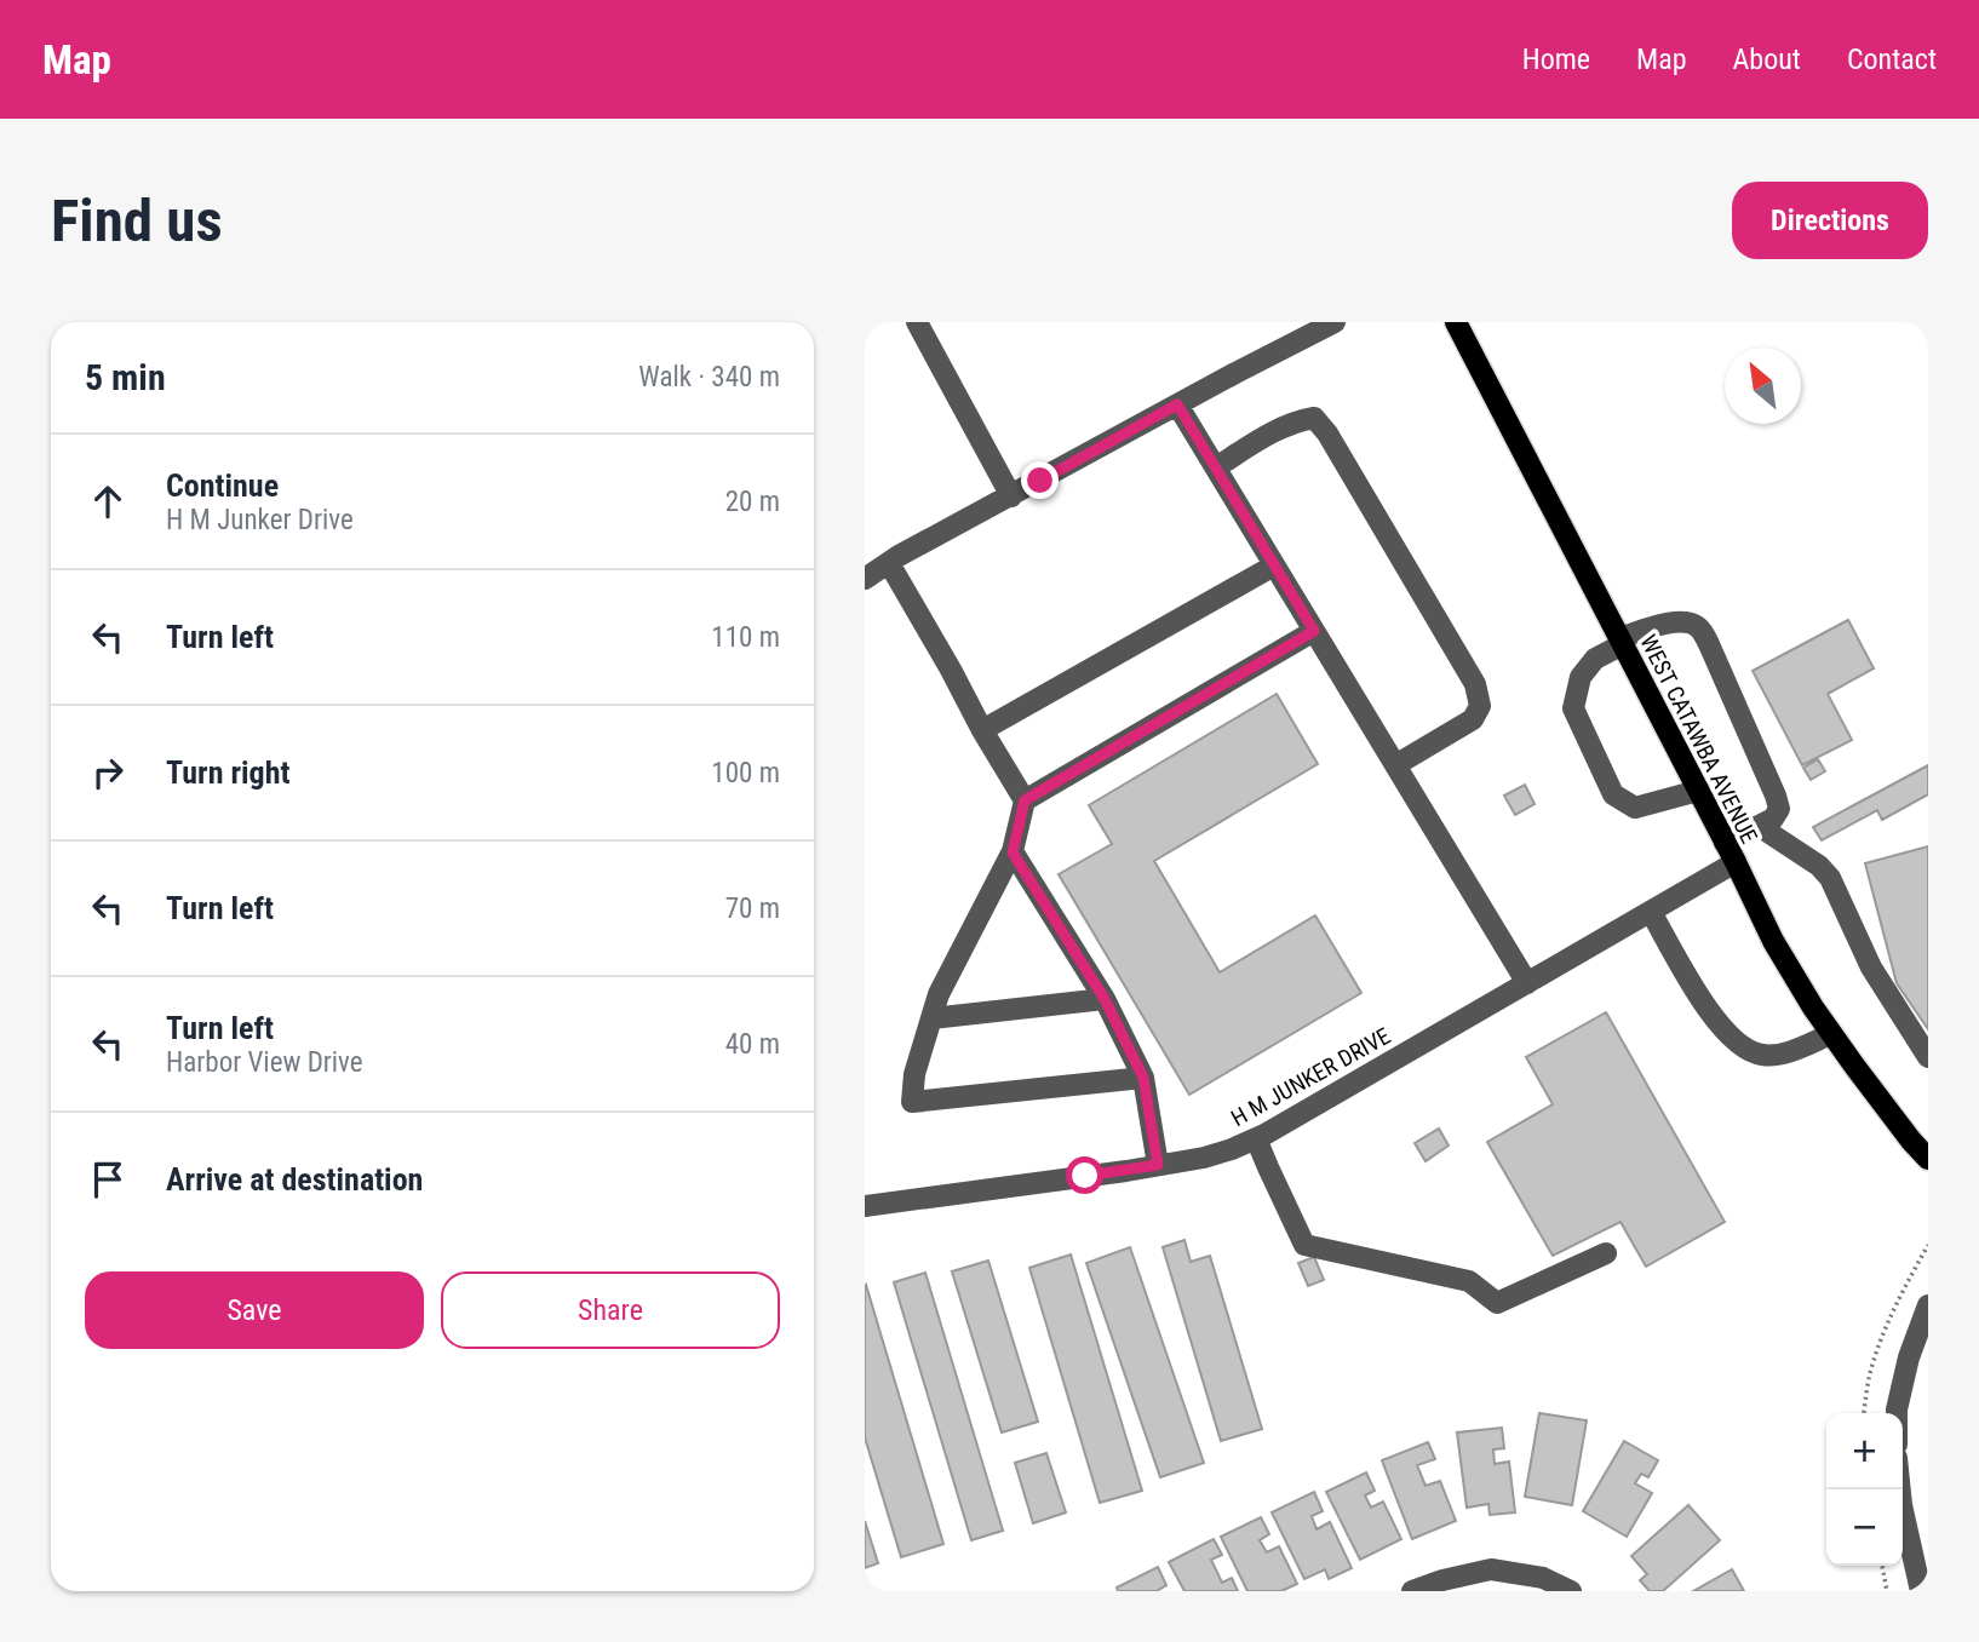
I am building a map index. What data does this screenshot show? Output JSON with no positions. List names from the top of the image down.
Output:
{
  "streets": {
    "main road": ["WEST CATAWBA AVENUE"],
    "street": ["H M JUNKER DRIVE"]
  },
  "crossings": [
    ["WEST CATAWBA AVENUE", "H M JUNKER DRIVE"]
  ],
  "north": "top left",
  "page": {
    "header": "Map",
    "nav": [
      "Home",
      "Map",
      "About",
      "Contact"
    ],
    "buttons": [
      "Directions",
      ["Save", "Share"]
    ],
    "title": "Find us",
    "heading": ["5 min", "Walk · 340 m"],
    "list": [
      ["Continue", "H M Junker Drive", "20 m"],
      ["Turn left", "110 m"],
      ["Turn right", "100 m"],
      ["Turn left", "70 m"],
      ["Turn left", "Harbor View Drive", "40 m"],
      "Arrive at destination"
    ],
    "map_buttons": ["+", "−"]
  }
}
